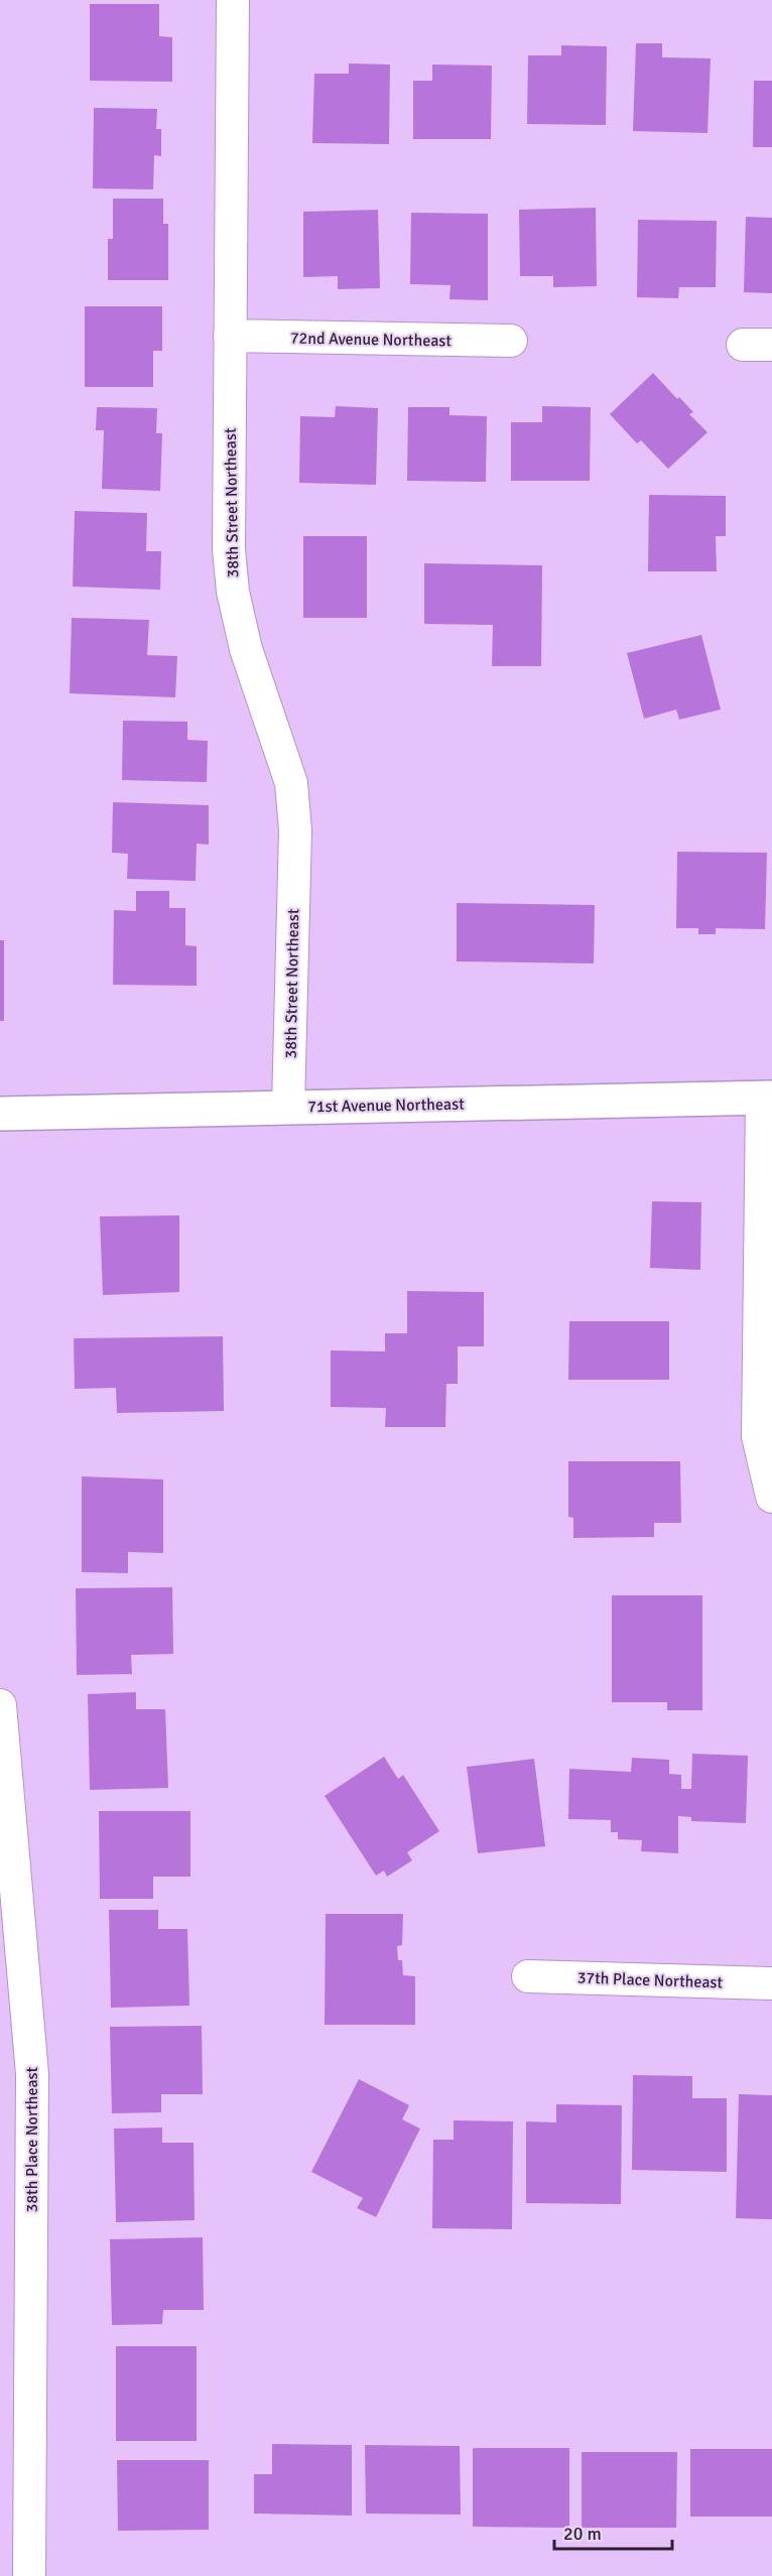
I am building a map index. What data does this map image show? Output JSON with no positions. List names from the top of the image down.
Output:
{
  "streets": {
    "street": [
      "72nd Avenue Northeast",
      "38th Street Northeast",
      "71st Avenue Northeast",
      "37th Place Northeast",
      "38th Place Northeast"
    ]
  },
  "crossings": [
    ["72nd Avenue Northeast", "38th Street Northeast"],
    ["38th Street Northeast", "71st Avenue Northeast"]
  ],
  "scale_bar": "20 m"
}
